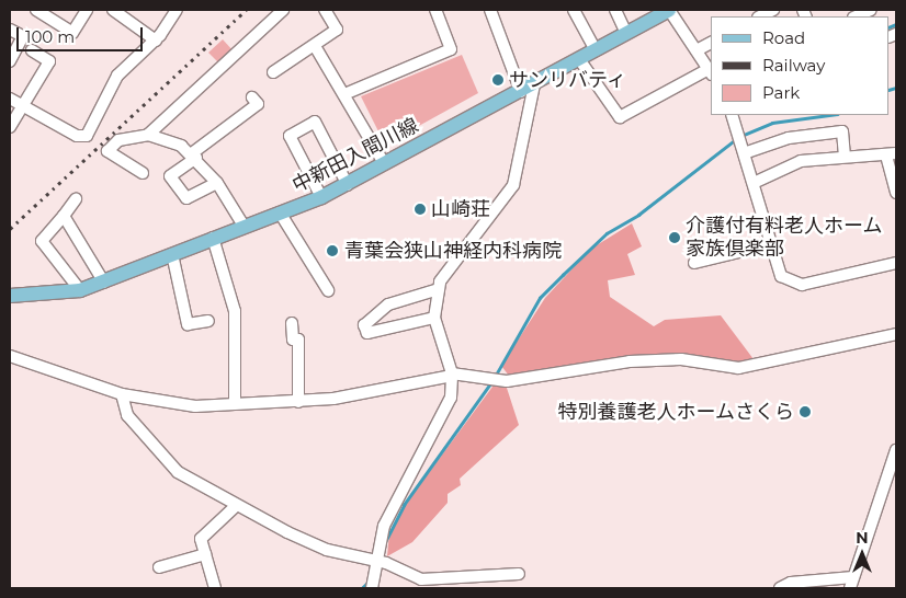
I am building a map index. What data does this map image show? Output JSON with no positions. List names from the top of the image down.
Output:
{
  "streets": {
    "main road": ["中新田入間川線"]
  },
  "places": [
    "サンリバティ",
    "山崎荘",
    "介護付有料老人ホーム 家族倶楽部",
    "青葉会狭山神経内科病院",
    "特別養護老人ホームさくら"
  ],
  "legend": ["Road", "Railway", "Park"],
  "scale_bar": "100 m",
  "north": "top"
}
